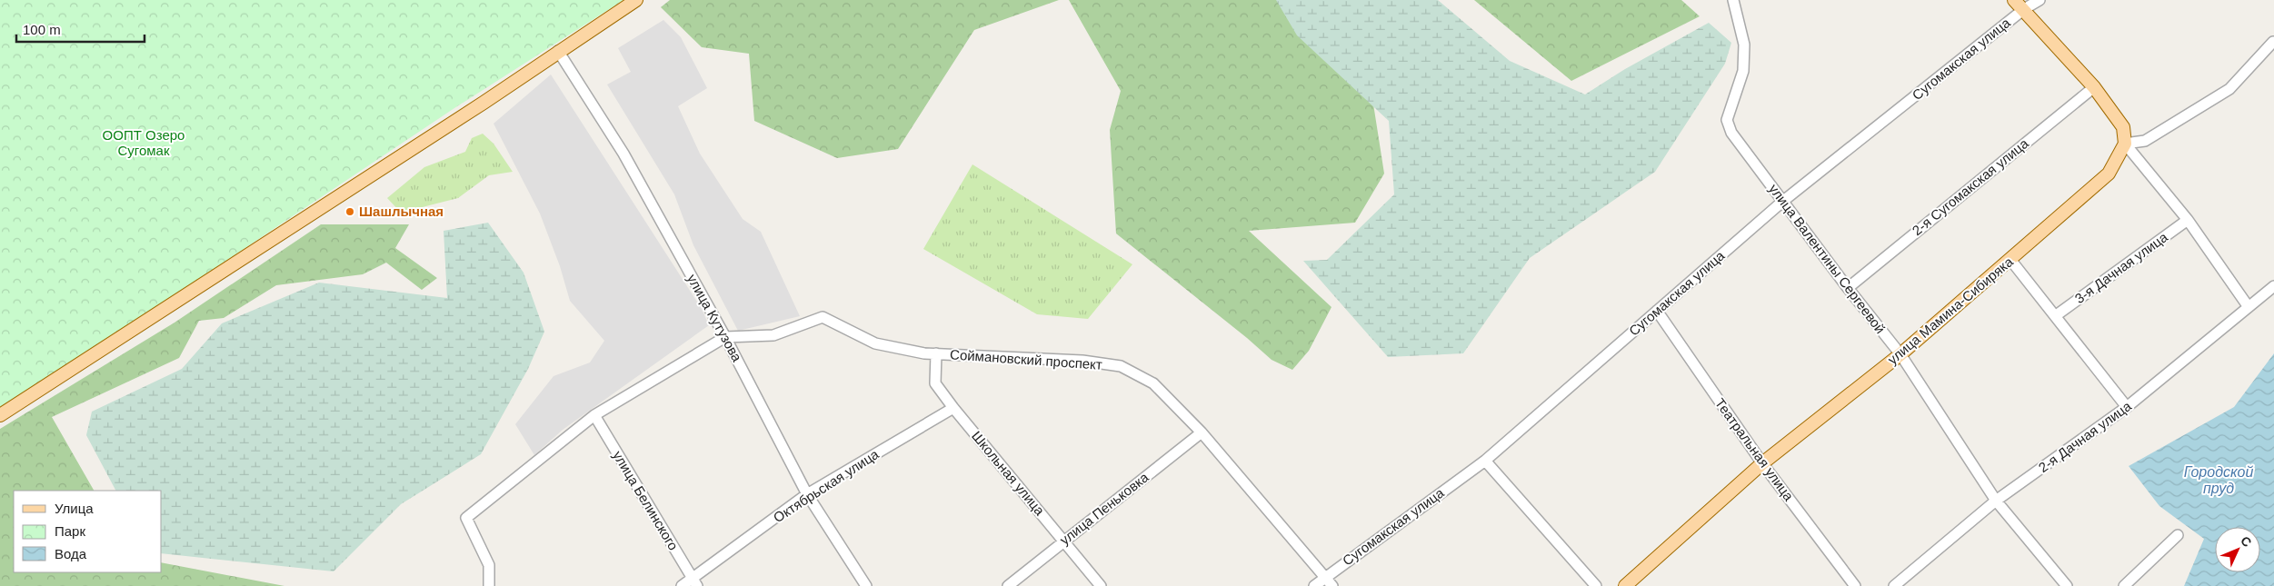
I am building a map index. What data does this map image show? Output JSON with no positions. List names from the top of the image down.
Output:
{
  "streets": {
    "main road": ["улица Мамина-Сибиряка"],
    "street": [
      "Сугомакская улица",
      "2-я Сугомакская улица",
      "улица Валентины Сергеевой",
      "3-я Дачная улица",
      "улица Кутузова",
      "Соймановский проспект",
      "2-я Дачная улица",
      "Театральная улица",
      "Школьная улица",
      "Октябрьская улица",
      "улица Белинского",
      "улица Пеньковка"
    ]
  },
  "crossings": [
    ["Сугомакская улица", "улица Валентины Сергеевой"],
    ["Сугомакская улица", "Соймановский проспект"],
    ["Сугомакская улица", "Театральная улица"],
    ["2-я Сугомакская улица", "улица Валентины Сергеевой"],
    ["улица Валентины Сергеевой", "улица Мамина-Сибиряка"],
    ["улица Валентины Сергеевой", "2-я Дачная улица"],
    ["улица Мамина-Сибиряка", "Театральная улица"],
    ["улица Кутузова", "Соймановский проспект"],
    ["улица Кутузова", "Октябрьская улица"],
    ["Соймановский проспект", "Школьная улица"],
    ["Соймановский проспект", "улица Пеньковка"],
    ["Школьная улица", "Октябрьская улица"],
    ["Школьная улица", "улица Пеньковка"],
    ["Октябрьская улица", "улица Белинского"]
  ],
  "water": ["Городской пруд"],
  "parks": ["ООПТ Озеро Сугомак"],
  "places": ["Шашлычная"],
  "legend": ["Улица", "Парк", "Вода"],
  "scale_bar": "100 m",
  "north": "top right"
}
